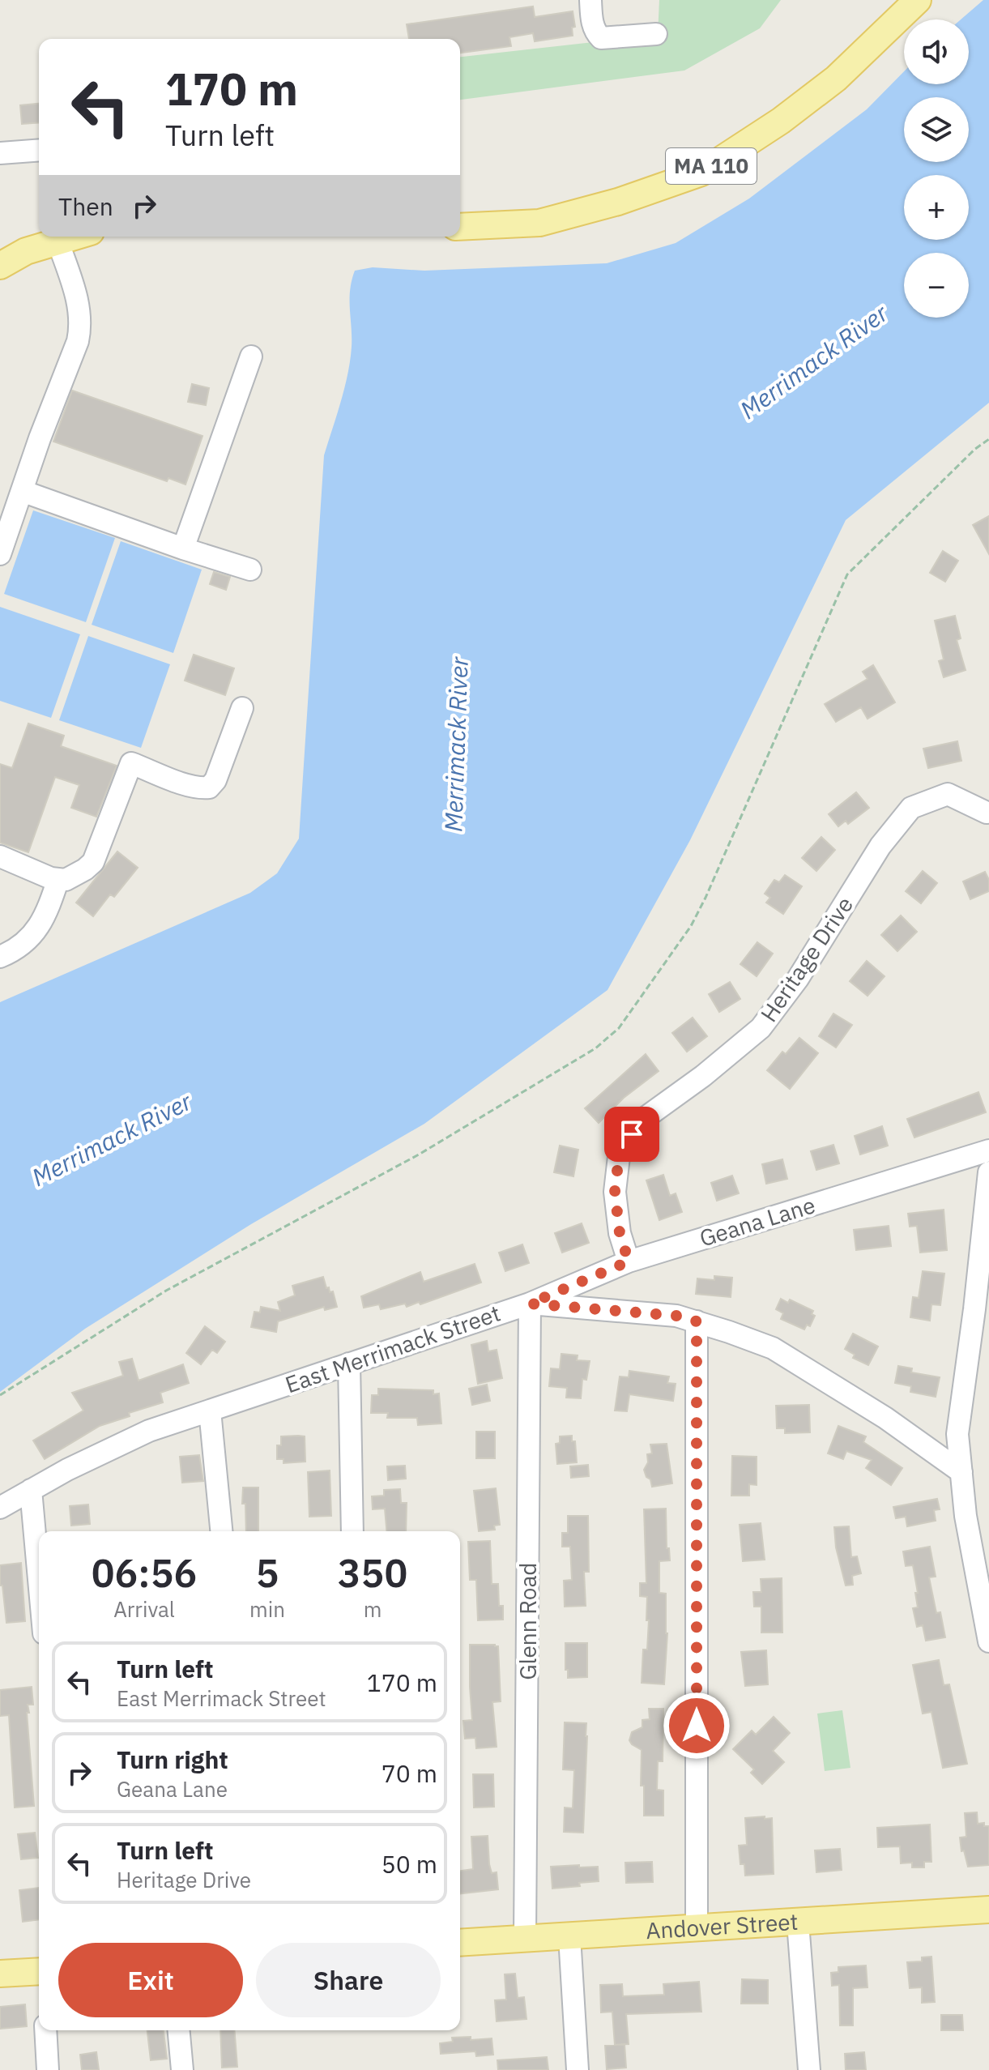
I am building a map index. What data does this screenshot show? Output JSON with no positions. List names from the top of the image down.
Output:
{
  "streets": {
    "main road": ["MA 110", "Andover Street"],
    "street": [
      "Heritage Drive",
      "Geana Lane",
      "East Merrimack Street",
      "Glenn Road"
    ]
  },
  "crossings": [
    ["Heritage Drive", "Geana Lane"],
    ["Geana Lane", "East Merrimack Street"],
    ["Geana Lane", "Glenn Road"],
    ["East Merrimack Street", "Glenn Road"],
    ["Glenn Road", "Andover Street"]
  ],
  "water": ["Merrimack River"],
  "page": {
    "map_buttons": ["+", "−"],
    "turn": ["170 m", "Turn left"],
    "then": "Then",
    "eta": [
      "06:56",
      "Arrival",
      "5",
      "min",
      "350",
      "m"
    ],
    "list": [
      {
        "name": "Turn left",
        "note": "East Merrimack Street",
        "value": "170 m"
      },
      {
        "name": "Turn right",
        "note": "Geana Lane",
        "value": "70 m"
      },
      {
        "name": "Turn left",
        "note": "Heritage Drive",
        "value": "50 m"
      }
    ],
    "buttons": ["Exit", "Share"]
  }
}
